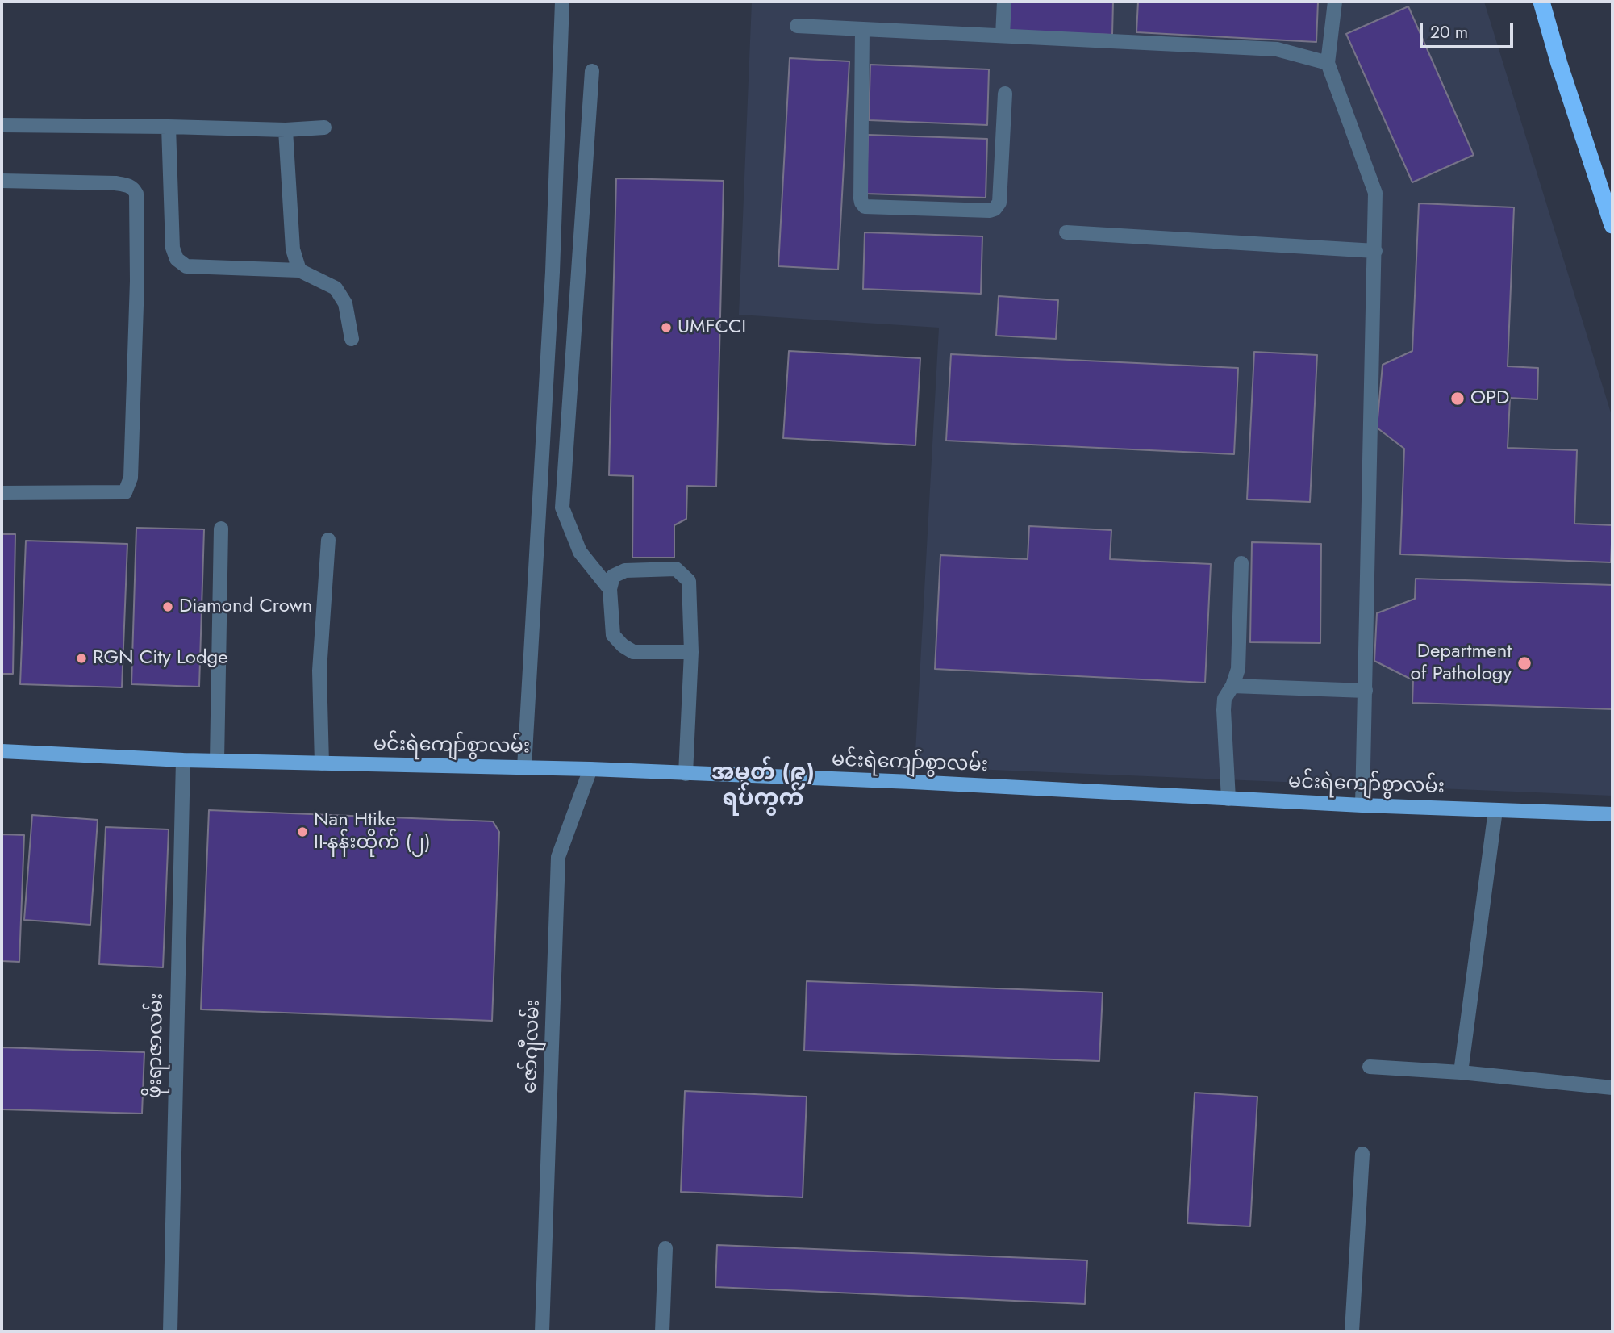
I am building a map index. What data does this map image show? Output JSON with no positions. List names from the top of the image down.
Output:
{
  "streets": {
    "main road": ["မင်းရဲကျော်စွာလမ်း"],
    "street": ["ဖိုးရာဇာလမ်း", "ဇော်ဂျီလမ်း"]
  },
  "crossings": [
    ["မင်းရဲကျော်စွာလမ်း", "ဖိုးရာဇာလမ်း"],
    ["မင်းရဲကျော်စွာလမ်း", "ဇော်ဂျီလမ်း"]
  ],
  "districts": ["အမှတ် (၉) ရပ်ကွက်"],
  "places": [
    "UMFCCI",
    "OPD",
    "Diamond Crown",
    "RGN City Lodge",
    "Department of Pathology",
    "Nan Htike II-နန်းထိုက် (၂)"
  ],
  "scale_bar": "20 m"
}
